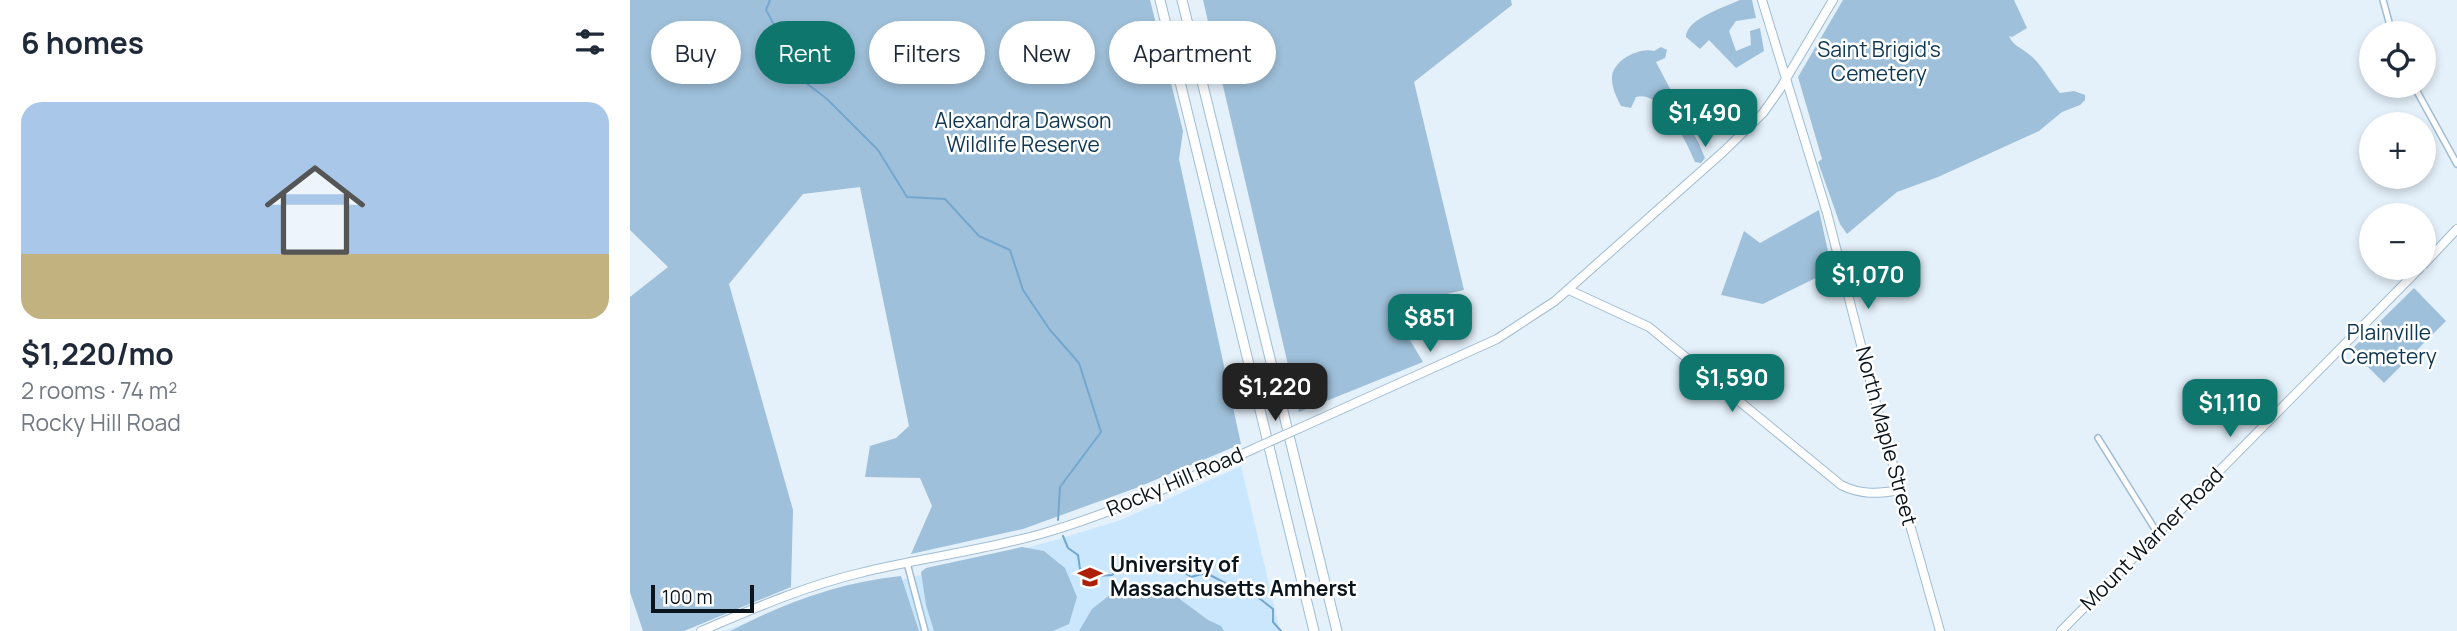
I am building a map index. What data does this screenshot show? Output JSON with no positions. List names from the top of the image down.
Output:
{
  "streets": {
    "main road": ["North Maple Street", "Rocky Hill Road", "Mount Warner Road"]
  },
  "crossings": [
    ["North Maple Street", "Rocky Hill Road"]
  ],
  "parks": ["Saint Brigid's Cemetery", "Alexandra Dawson Wildlife Reserve", "Plainville Cemetery"],
  "places": {
    "school or university": ["University of Massachusetts Amherst"]
  },
  "scale_bar": "100 m",
  "page": {
    "heading": "6 homes",
    "map_buttons": ["+", "−"],
    "chip": [
      "Buy",
      "Rent",
      "Filters",
      "New",
      "Apartment"
    ],
    "list": [
      {
        "name": "$1,220/mo",
        "note": "2 rooms · 74 m² · Rocky Hill Road"
      }
    ],
    "price": [
      "$1,490",
      "$1,070",
      "$851",
      "$1,590",
      "$1,220",
      "$1,110"
    ],
    "scale": "100 m"
  }
}
